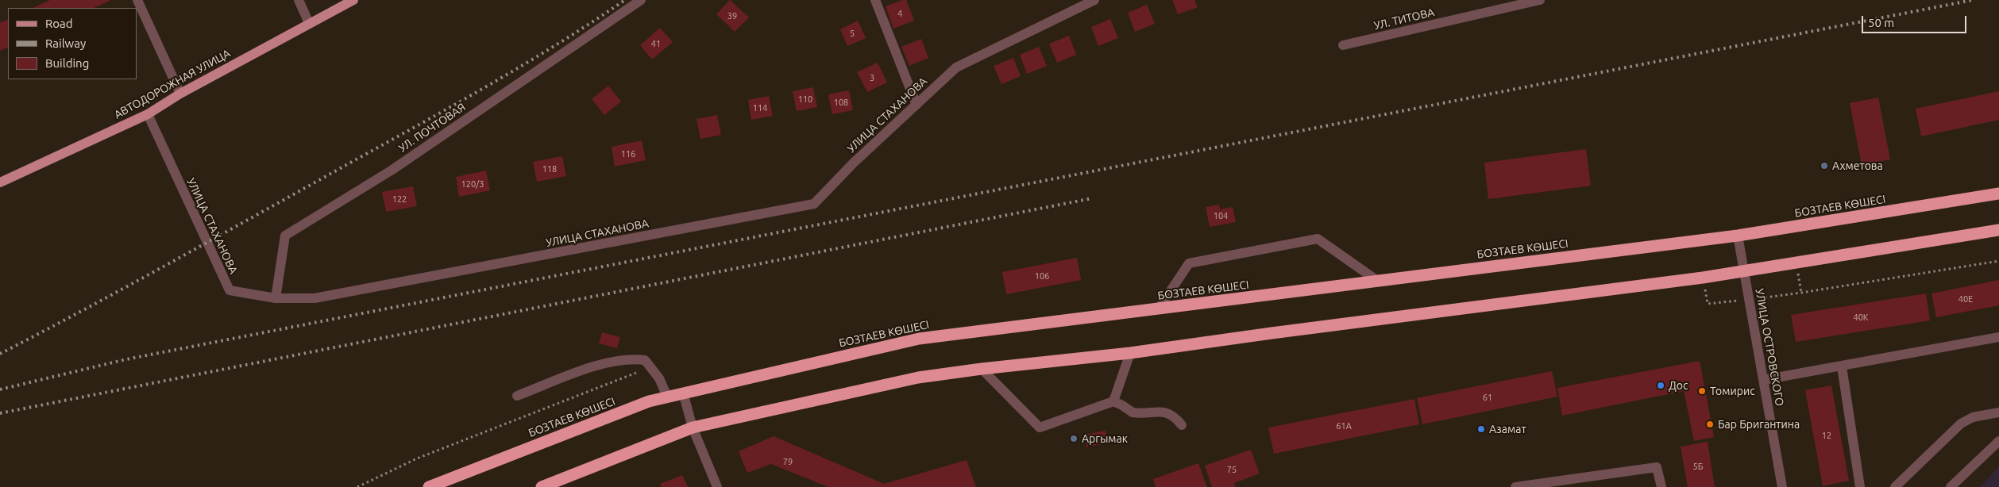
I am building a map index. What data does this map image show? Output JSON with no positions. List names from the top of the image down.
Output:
{
  "streets": {
    "highway": ["БОЗТАЕВ КӨШЕСІ"],
    "main road": ["АВТОДОРОЖНАЯ УЛИЦА"],
    "street": [
      "УЛ. ТИТОВА",
      "УЛИЦА СТАХАНОВА",
      "УЛ. ПОЧТОВАЯ",
      "УЛИЦА ОСТРОВСКОГО"
    ]
  },
  "crossings": [
    ["АВТОДОРОЖНАЯ УЛИЦА", "УЛИЦА СТАХАНОВА"],
    ["УЛИЦА СТАХАНОВА", "УЛ. ПОЧТОВАЯ"],
    ["БОЗТАЕВ КӨШЕСІ", "УЛИЦА ОСТРОВСКОГО"]
  ],
  "places": [
    "Ахметова",
    "Дос",
    "Томирис",
    "Бар Бригантина",
    "Азамат",
    "Аргымак"
  ],
  "house_numbers": [
    "4",
    "39",
    "5",
    "41",
    "3",
    "110",
    "108",
    "114",
    "116",
    "118",
    "120/3",
    "122",
    "104",
    "106",
    "40Е",
    "40К",
    "61",
    "61А",
    "12",
    "79",
    "5Б",
    "75"
  ],
  "legend": ["Road", "Railway", "Building"],
  "scale_bar": "50 m"
}
